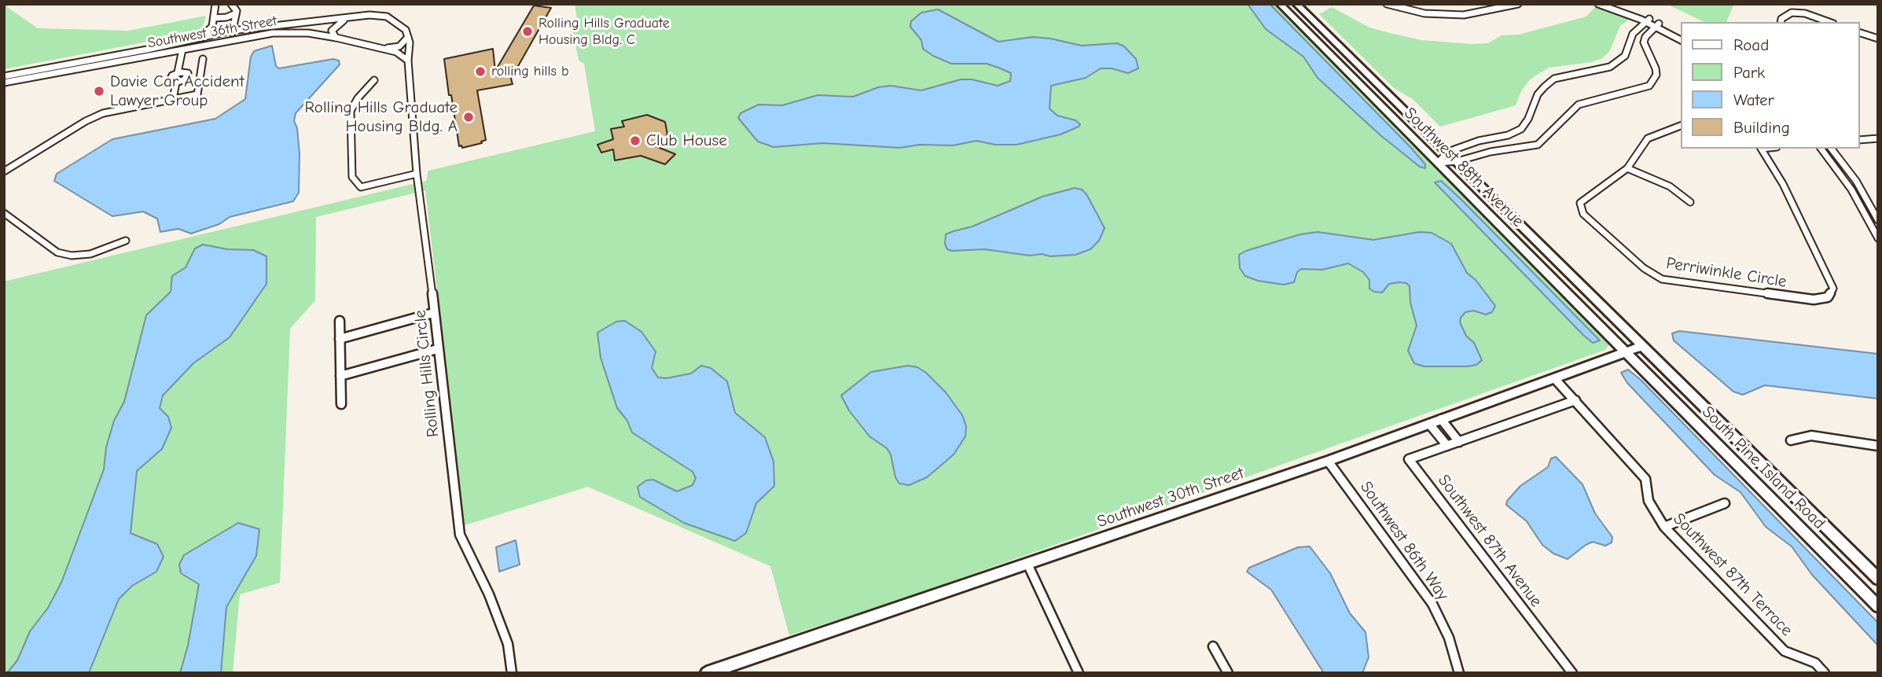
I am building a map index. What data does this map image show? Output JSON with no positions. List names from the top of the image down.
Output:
{
  "streets": {
    "main road": ["Southwest 88th Avenue", "South Pine Island Road", "Southwest 30th Street"],
    "street": [
      "Southwest 36th Street",
      "Perriwinkle Circle",
      "Rolling Hills Circle",
      "Southwest 86th Way",
      "Southwest 87th Avenue",
      "Southwest 87th Terrace"
    ]
  },
  "crossings": [
    ["Southwest 36th Street", "Rolling Hills Circle"],
    ["Southwest 88th Avenue", "South Pine Island Road"],
    ["Southwest 88th Avenue", "Southwest 30th Street"],
    ["South Pine Island Road", "Southwest 30th Street"],
    ["Southwest 30th Street", "Southwest 86th Way"],
    ["Southwest 30th Street", "Southwest 87th Terrace"],
    ["Southwest 87th Avenue", "Southwest 87th Terrace"]
  ],
  "places": [
    "Rolling Hills Graduate Housing Bldg. C",
    "rolling hills b",
    "Davie Car Accident Lawyer Group",
    "Rolling Hills Graduate Housing Bldg. A",
    "Club House"
  ],
  "legend": [
    "Road",
    "Park",
    "Water",
    "Building"
  ]
}
